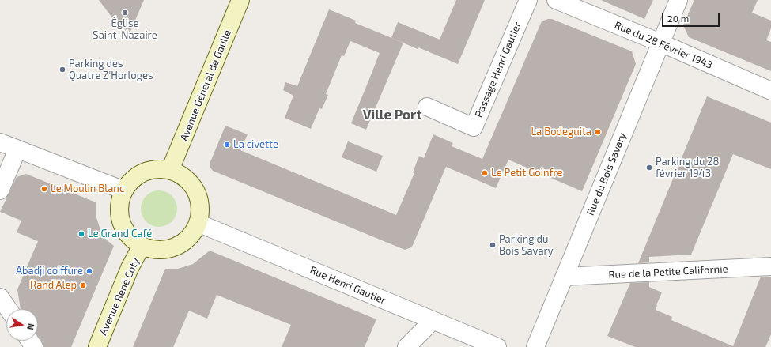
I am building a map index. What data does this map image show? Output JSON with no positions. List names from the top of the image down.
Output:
{
  "streets": {
    "main road": ["Avenue Général de Gaulle", "Avenue René Coty"],
    "street": [
      "Rue du 28 Février 1943",
      "Passage Henri Gautier",
      "Rue du Bois Savary",
      "Rue de la Petite Californie",
      "Rue Henri Gautier"
    ]
  },
  "crossings": [
    ["Rue du 28 Février 1943", "Rue du Bois Savary"],
    ["Avenue Général de Gaulle", "Rue Henri Gautier"],
    ["Avenue Général de Gaulle", "Avenue René Coty"],
    ["Rue du Bois Savary", "Rue de la Petite Californie"],
    ["Rue Henri Gautier", "Avenue René Coty"]
  ],
  "districts": ["Ville Port"],
  "places": [
    "Église Saint-Nazaire",
    "Parking des Quatre Z'Horloges",
    "La Bodeguita",
    "La civette",
    "Parking du 28 février 1943",
    "Le Petit Goinfre",
    "Le Moulin Blanc",
    "Le Grand Café",
    "Parking du Bois Savary",
    "Abadji coiffure",
    "Rand'Alep"
  ],
  "scale_bar": "20 m",
  "north": "right"
}
